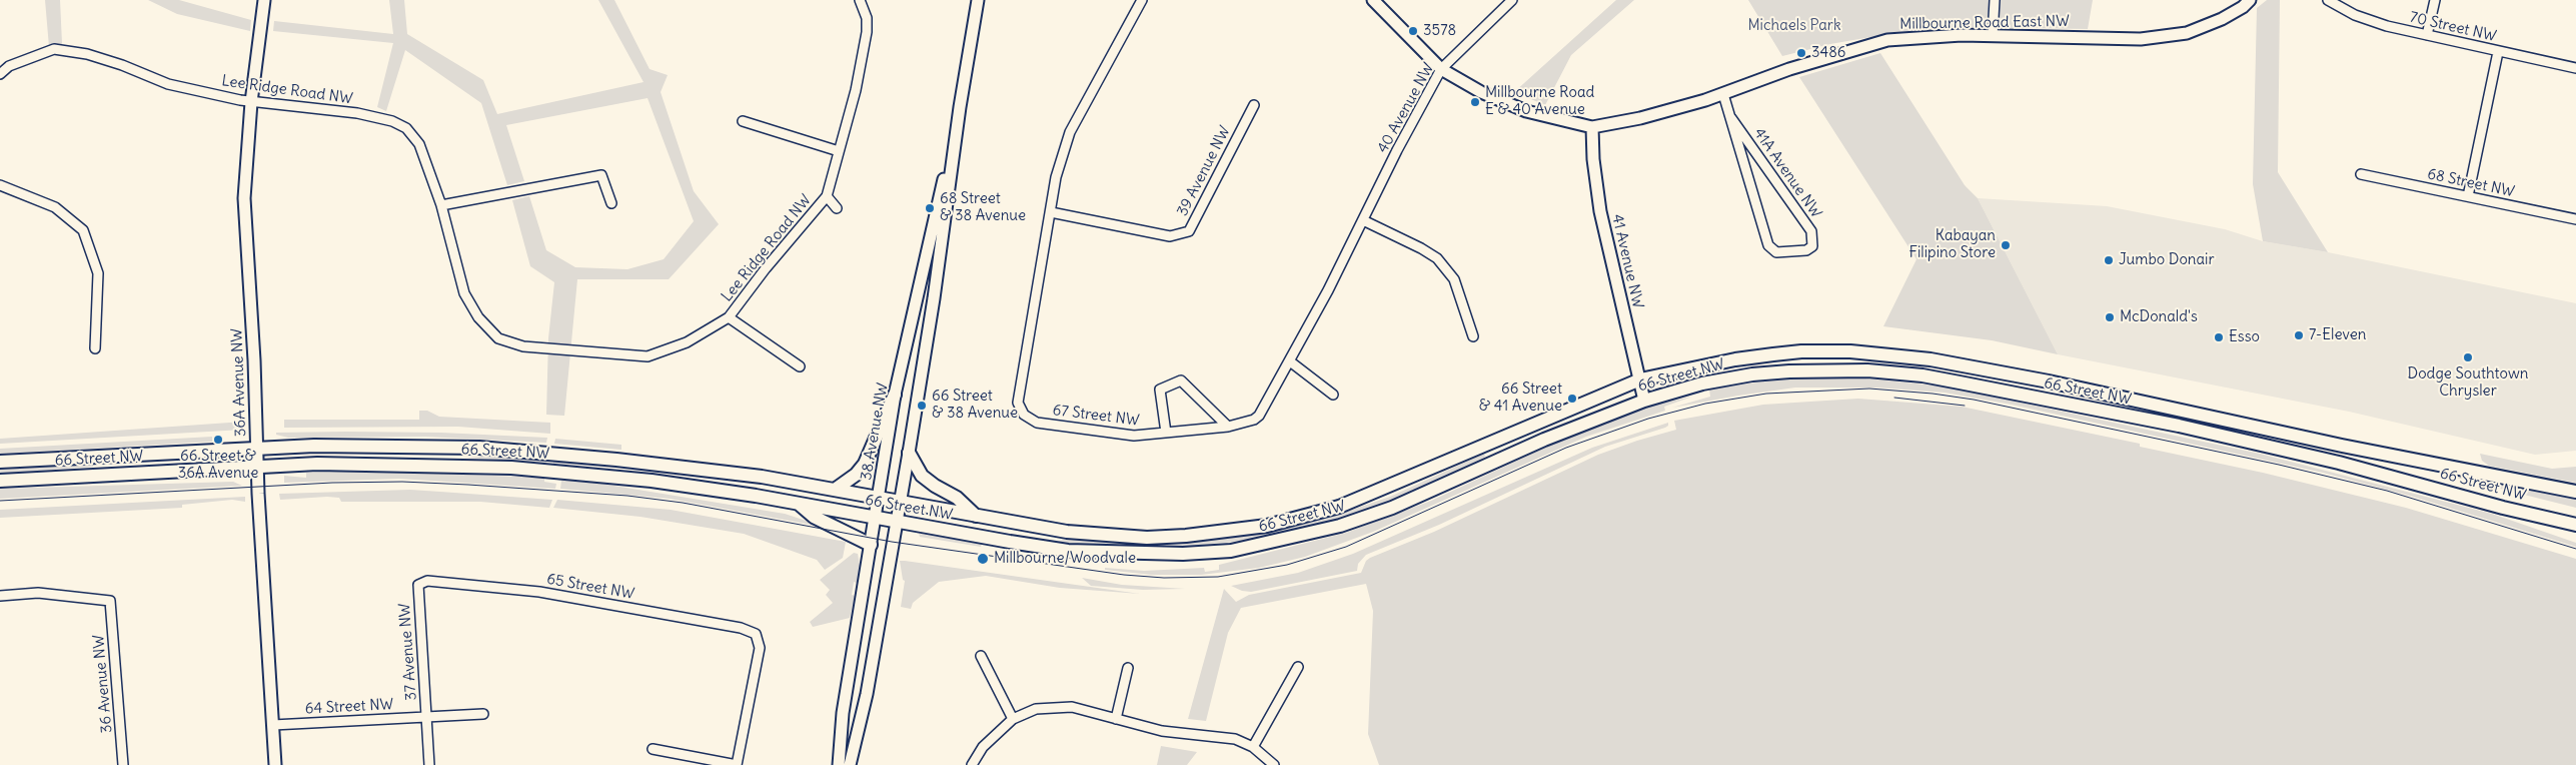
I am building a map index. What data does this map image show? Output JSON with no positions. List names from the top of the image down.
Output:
{
  "streets": {
    "main road": ["66 Street NW"],
    "street": [
      "Millbourne Road East NW",
      "70 Street NW",
      "Lee Ridge Road NW",
      "40 Avenue NW",
      "39 Avenue NW",
      "41A Avenue NW",
      "68 Street NW",
      "41 Avenue NW",
      "36A Avenue NW",
      "67 Street NW",
      "38 Avenue NW",
      "65 Street NW",
      "37 Avenue NW",
      "36 Avenue NW",
      "64 Street NW"
    ]
  },
  "crossings": [
    ["Millbourne Road East NW", "40 Avenue NW"],
    ["Millbourne Road East NW", "41A Avenue NW"],
    ["Millbourne Road East NW", "41 Avenue NW"],
    ["Lee Ridge Road NW", "36A Avenue NW"],
    ["40 Avenue NW", "67 Street NW"],
    ["39 Avenue NW", "67 Street NW"],
    ["41 Avenue NW", "66 Street NW"],
    ["66 Street NW", "36A Avenue NW"],
    ["66 Street NW", "38 Avenue NW"],
    ["36A Avenue NW", "64 Street NW"],
    ["65 Street NW", "37 Avenue NW"],
    ["37 Avenue NW", "64 Street NW"]
  ],
  "parks": ["Michaels Park"],
  "places": [
    "3578",
    "3486",
    "Millbourne Road E & 40 Avenue",
    "68 Street & 38 Avenue",
    "Kabayan Filipino Store",
    "Jumbo Donair",
    "McDonald's",
    "7-Eleven",
    "Esso",
    "Dodge Southtown Chrysler",
    "66 Street & 41 Avenue",
    "66 Street & 38 Avenue",
    "66 Street & 36A Avenue",
    "Millbourne/Woodvale"
  ]
}
